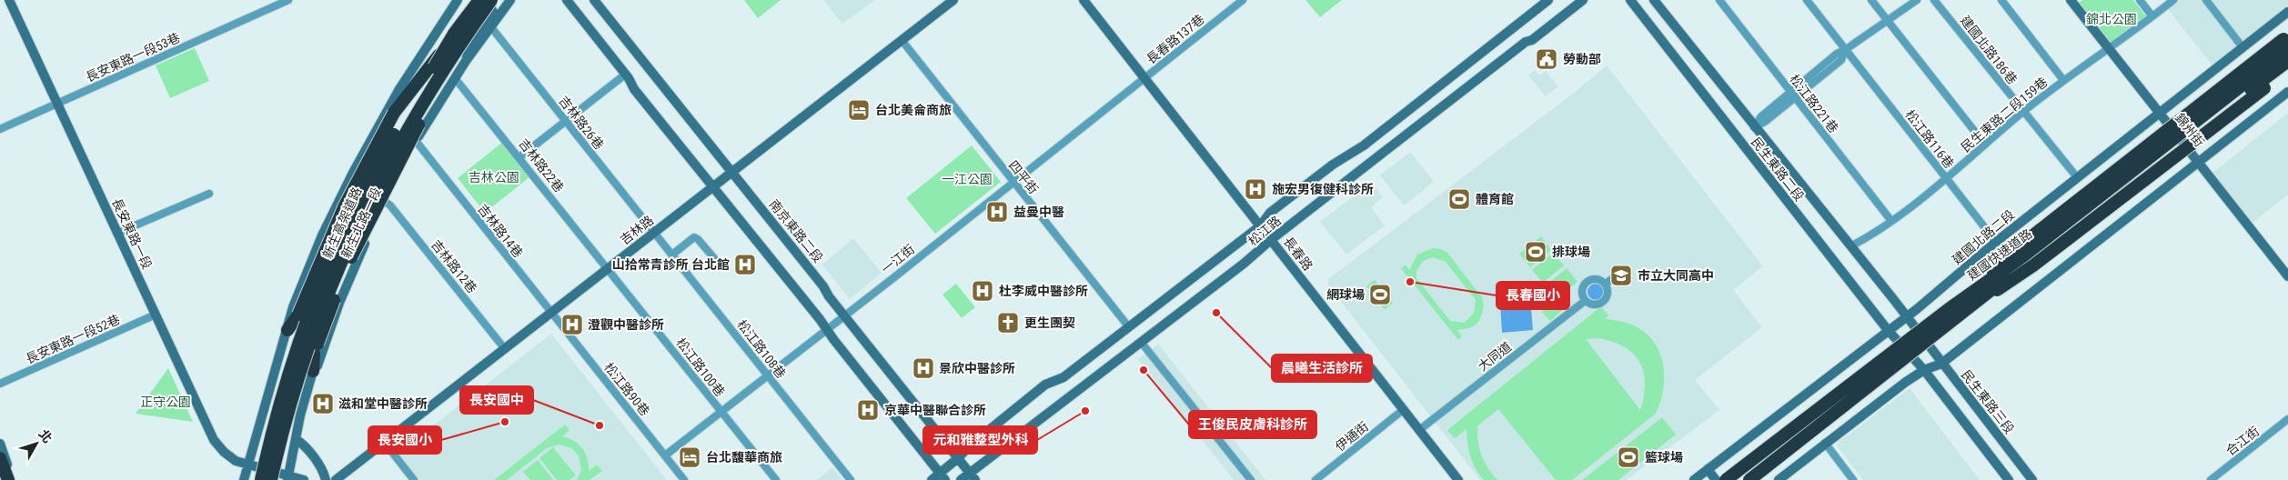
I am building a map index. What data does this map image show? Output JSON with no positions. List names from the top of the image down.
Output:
{
  "streets": {
    "highway": ["新生高架道路", "建國快速道路"],
    "street": [
      "長春路137巷",
      "建國北路186巷",
      "長安東路一段53巷",
      "松江路221巷",
      "民生東路二段159巷",
      "吉林路26巷",
      "錦州街",
      "松江路116巷",
      "吉林路22巷",
      "民生東路二段",
      "四平街",
      "新生北路一段",
      "吉林路",
      "吉林路14巷",
      "南京東路二段",
      "松江路",
      "長安東路一段",
      "建國北路二段",
      "長春路",
      "一江街",
      "吉林路12巷",
      "長安東路一段52巷",
      "松江路108巷",
      "大同道",
      "松江路100巷",
      "松江路90巷",
      "民生東路三段",
      "伊通街",
      "合江街"
    ]
  },
  "crossings": [
    ["長春路137巷", "長春路"],
    ["長春路137巷", "一江街"],
    ["建國北路186巷", "民生東路二段159巷"],
    ["建國北路186巷", "建國北路二段"],
    ["長安東路一段53巷", "長安東路一段"],
    ["松江路221巷", "民生東路二段159巷"],
    ["民生東路二段159巷", "錦州街"],
    ["民生東路二段159巷", "松江路116巷"],
    ["民生東路二段159巷", "民生東路二段"],
    ["吉林路26巷", "新生北路一段"],
    ["吉林路26巷", "吉林路"],
    ["吉林路26巷", "松江路108巷"],
    ["錦州街", "建國北路二段"],
    ["松江路116巷", "建國北路二段"],
    ["吉林路22巷", "新生北路一段"],
    ["吉林路22巷", "吉林路"],
    ["吉林路22巷", "松江路100巷"],
    ["民生東路二段", "建國北路二段"],
    ["民生東路二段", "民生東路三段"],
    ["四平街", "吉林路"],
    ["四平街", "松江路"],
    ["四平街", "一江街"],
    ["新生北路一段", "吉林路14巷"],
    ["新生北路一段", "長安東路一段"],
    ["新生北路一段", "吉林路12巷"],
    ["吉林路", "吉林路14巷"],
    ["吉林路", "南京東路二段"],
    ["吉林路", "吉林路12巷"],
    ["吉林路", "松江路108巷"],
    ["吉林路", "松江路100巷"],
    ["吉林路", "松江路90巷"],
    ["吉林路14巷", "松江路90巷"],
    ["南京東路二段", "松江路"],
    ["南京東路二段", "一江街"],
    ["松江路", "長春路"],
    ["長安東路一段", "長安東路一段52巷"],
    ["長春路", "一江街"],
    ["長春路", "大同道"],
    ["長春路", "伊通街"],
    ["一江街", "松江路108巷"],
    ["一江街", "松江路100巷"],
    ["一江街", "松江路90巷"]
  ],
  "parks": [
    "錦北公園",
    "吉林公園",
    "一江公園",
    "正守公園"
  ],
  "places": {
    "public building": ["勞動部"],
    "hotel": ["台北美侖商旅", "台北馥華商旅"],
    "hospital": [
      "施宏男復健科診所",
      "益曼中醫",
      "山拾常青診所 台北館",
      "杜李威中醫診所",
      "澄觀中醫診所",
      "景欣中醫診所",
      "滋和堂中醫診所",
      "京華中醫聯合診所"
    ],
    "sports": [
      "體育館",
      "排球場",
      "網球場",
      "籃球場"
    ],
    "school or university": ["市立大同高中"],
    "other": [
      "長春國小",
      "晨曦生活診所",
      "王俊民皮膚科診所",
      "元和雅整型外科",
      "長安國小",
      "長安國中"
    ],
    "church": ["更生團契"]
  },
  "north": "top right"
}
